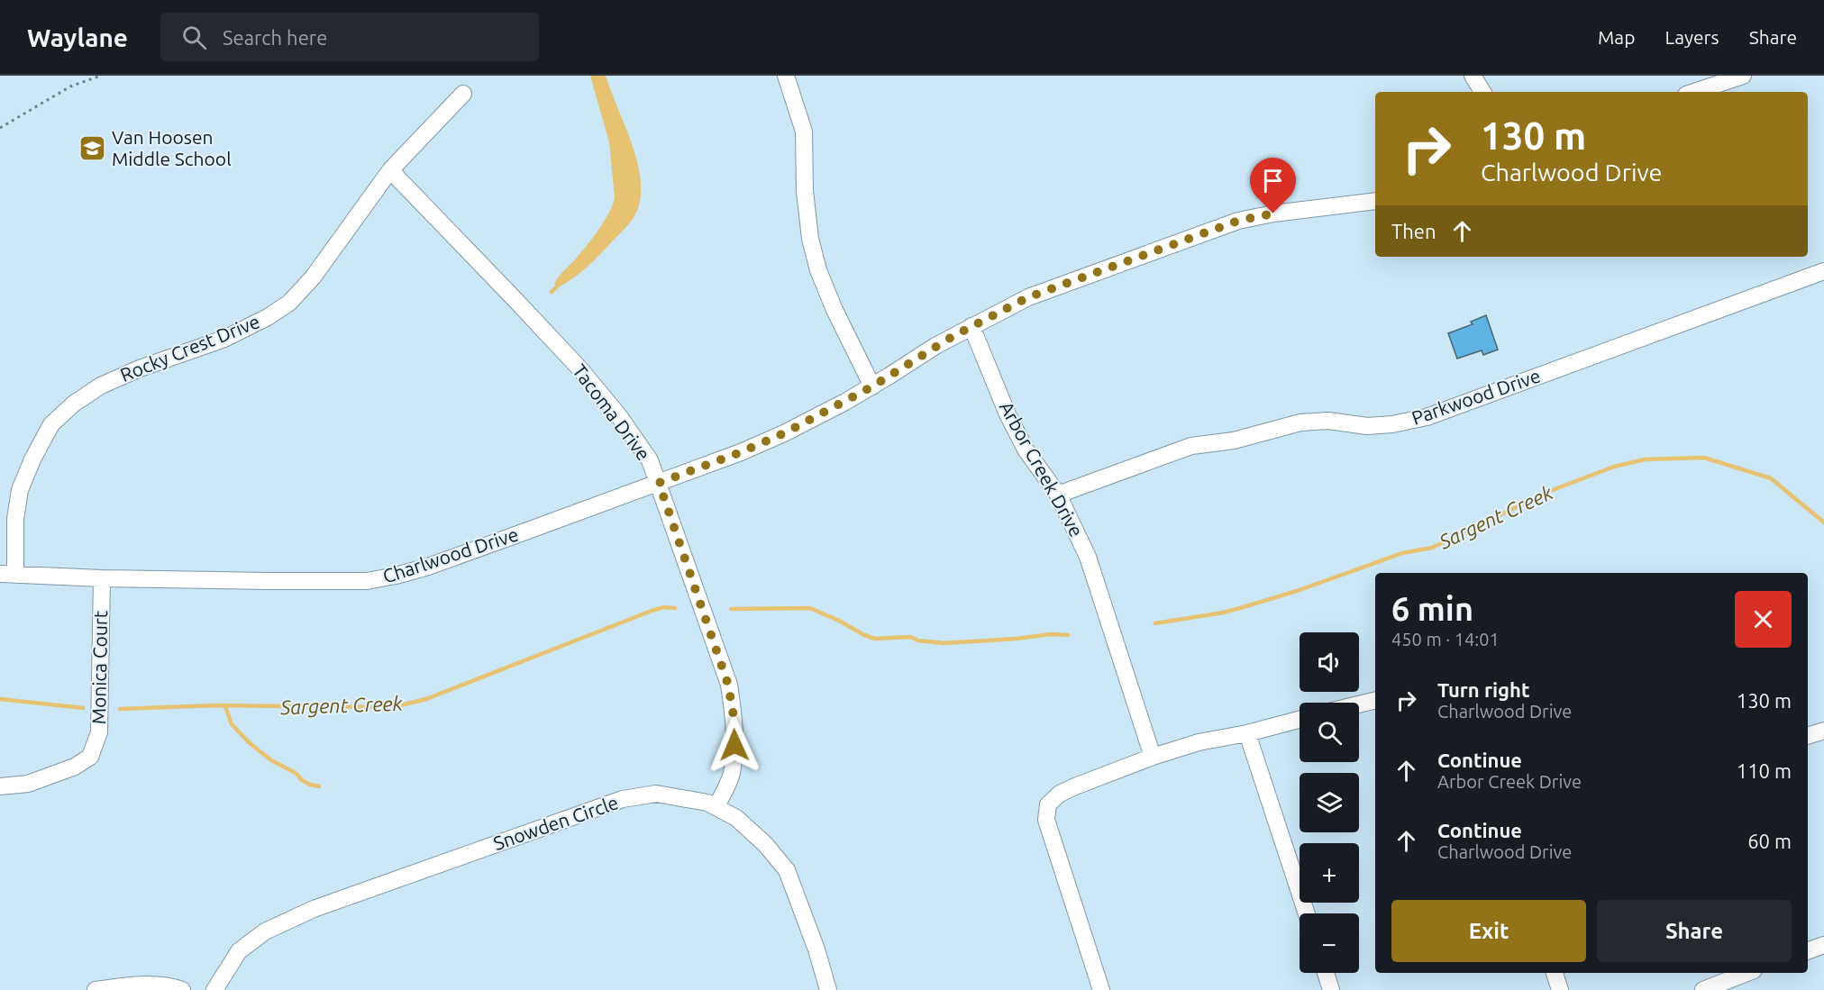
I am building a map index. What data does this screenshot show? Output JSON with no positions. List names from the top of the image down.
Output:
{
  "streets": {
    "street": [
      "Rocky Crest Drive",
      "Parkwood Drive",
      "Tacoma Drive",
      "Arbor Creek Drive",
      "Charlwood Drive",
      "Monica Court",
      "Snowden Circle"
    ]
  },
  "crossings": [
    ["Rocky Crest Drive", "Tacoma Drive"],
    ["Rocky Crest Drive", "Charlwood Drive"],
    ["Parkwood Drive", "Arbor Creek Drive"],
    ["Tacoma Drive", "Charlwood Drive"],
    ["Tacoma Drive", "Snowden Circle"],
    ["Charlwood Drive", "Monica Court"]
  ],
  "water": ["Sargent Creek"],
  "places": {
    "school or university": ["Van Hoosen Middle School"]
  },
  "page": {
    "header": "Waylane",
    "search": "Search here",
    "nav": ["Map", "Layers", "Share"],
    "turn": ["130 m", "Charlwood Drive"],
    "then": "Then",
    "heading": ["6 min", "450 m · 14:01"],
    "map_buttons": ["+", "−"],
    "list": [
      {
        "name": "Turn right",
        "note": "Charlwood Drive",
        "value": "130 m"
      },
      {
        "name": "Continue",
        "note": "Arbor Creek Drive",
        "value": "110 m"
      },
      {
        "name": "Continue",
        "note": "Charlwood Drive",
        "value": "60 m"
      }
    ],
    "buttons": ["Exit", "Share"]
  }
}
